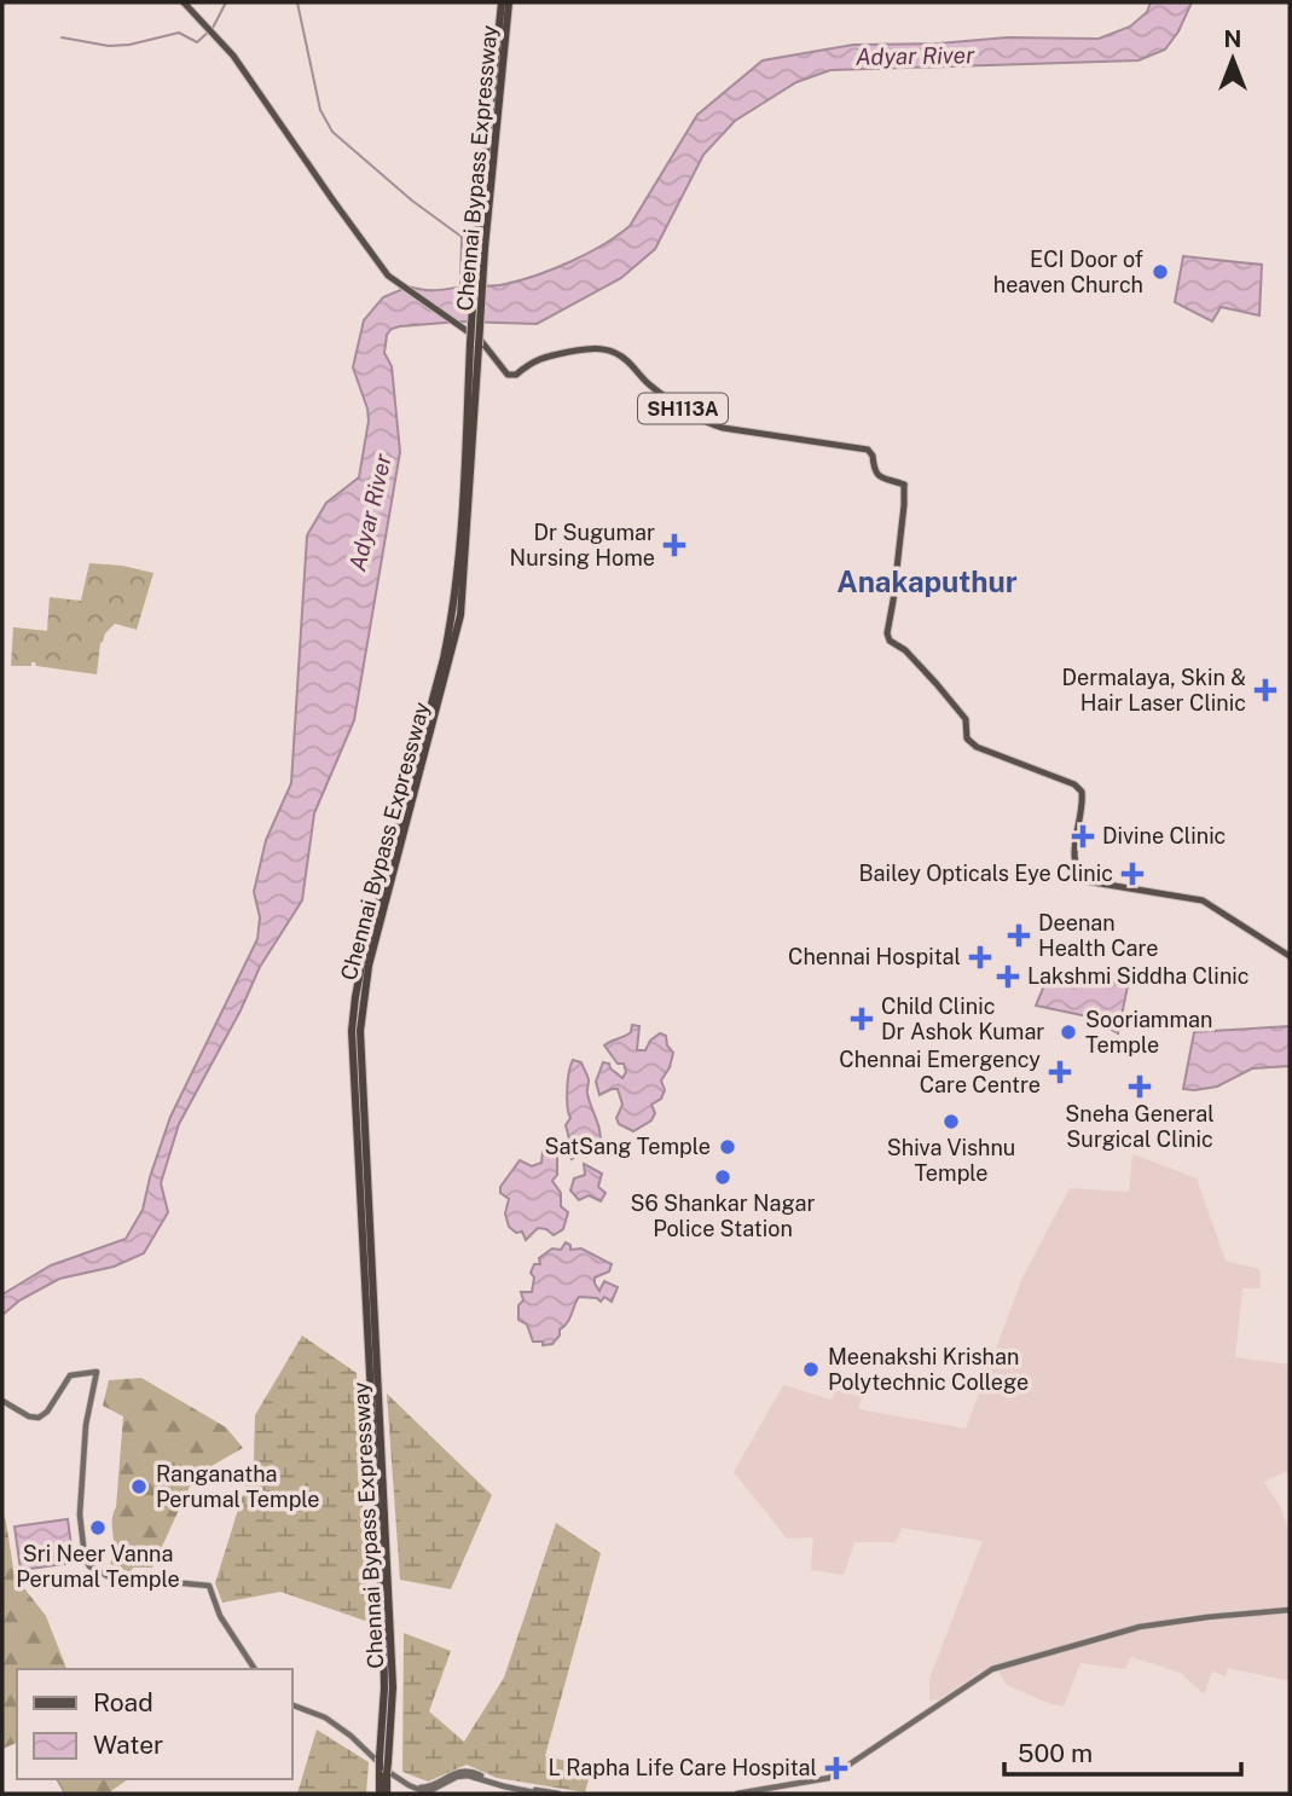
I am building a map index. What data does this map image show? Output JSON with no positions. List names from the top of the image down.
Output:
{
  "streets": {
    "highway": ["Chennai Bypass Expressway"],
    "main road": ["SH113A"]
  },
  "districts": ["Anakaputhur"],
  "water": ["Adyar River"],
  "places": {
    "other": [
      "ECI Door of heaven Church",
      "Sooriamman Temple",
      "Shiva Vishnu Temple",
      "SatSang Temple",
      "S6 Shankar Nagar Police Station",
      "Meenakshi Krishan Polytechnic College",
      "Ranganatha Perumal Temple",
      "Sri Neer Vanna Perumal Temple"
    ],
    "health": [
      "Dr Sugumar Nursing Home",
      "Dermalaya, Skin & Hair Laser Clinic",
      "Divine Clinic",
      "Bailey Opticals Eye Clinic",
      "Deenan Health Care",
      "Chennai Hospital",
      "Lakshmi Siddha Clinic",
      "Child Clinic Dr Ashok Kumar",
      "Chennai Emergency Care Centre",
      "Sneha General Surgical Clinic",
      "L Rapha Life Care Hospital"
    ]
  },
  "legend": ["Road", "Water"],
  "scale_bar": "500 m",
  "north": "top"
}
